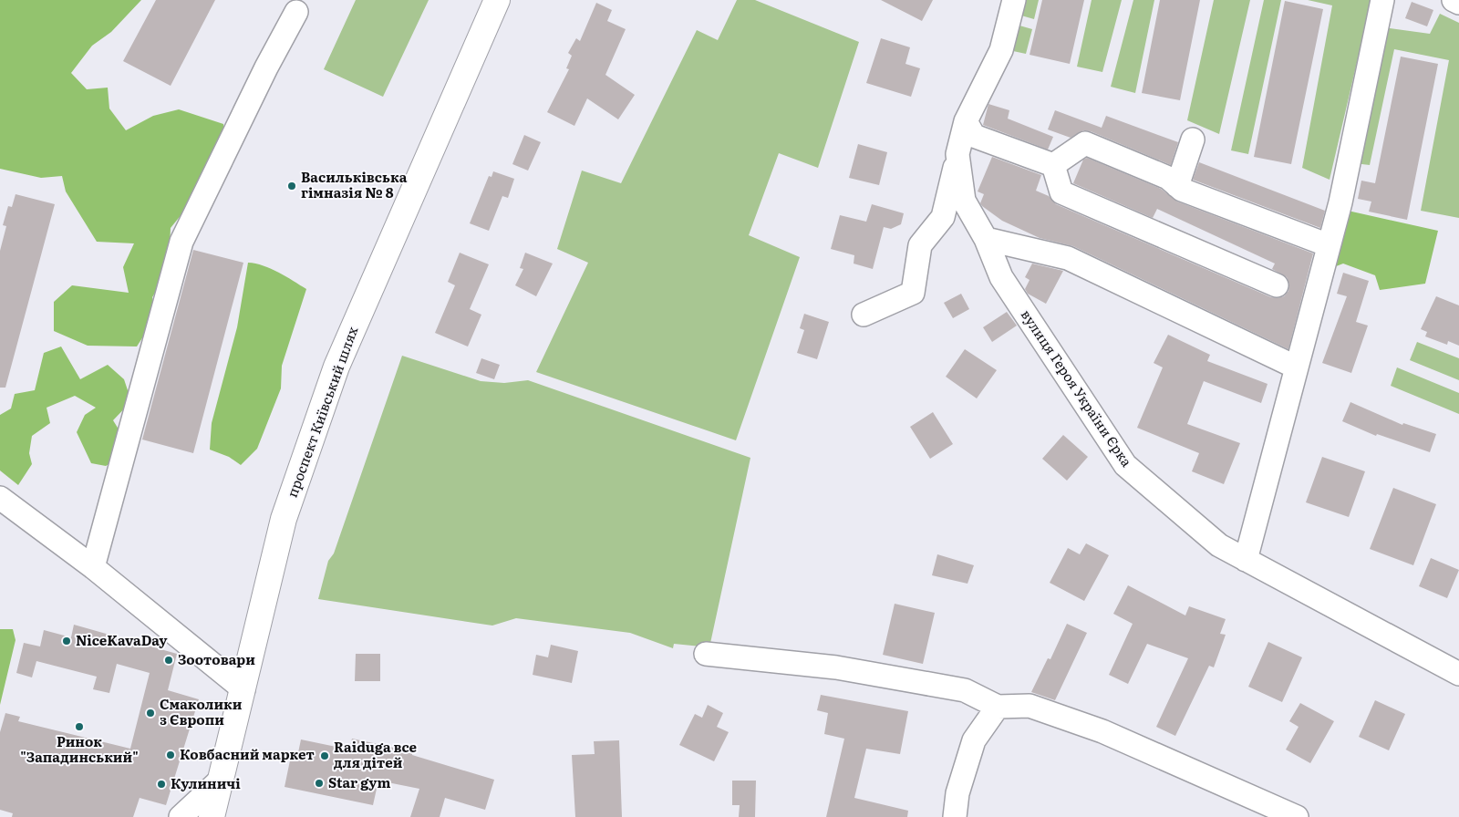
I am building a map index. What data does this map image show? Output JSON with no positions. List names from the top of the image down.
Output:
{
  "streets": {
    "main road": ["проспект Київський шлях"],
    "street": ["вулиця Героя України Єрка"]
  },
  "places": [
    "Васильківська гімназія № 8",
    "NiceKavaDay",
    "Зоотовари",
    "Смаколики з Європи",
    "Ринок \"Западинський\"",
    "Ковбасний маркет",
    "Raiduga все для дітей",
    "Star gym",
    "Кулиничі"
  ]
}
